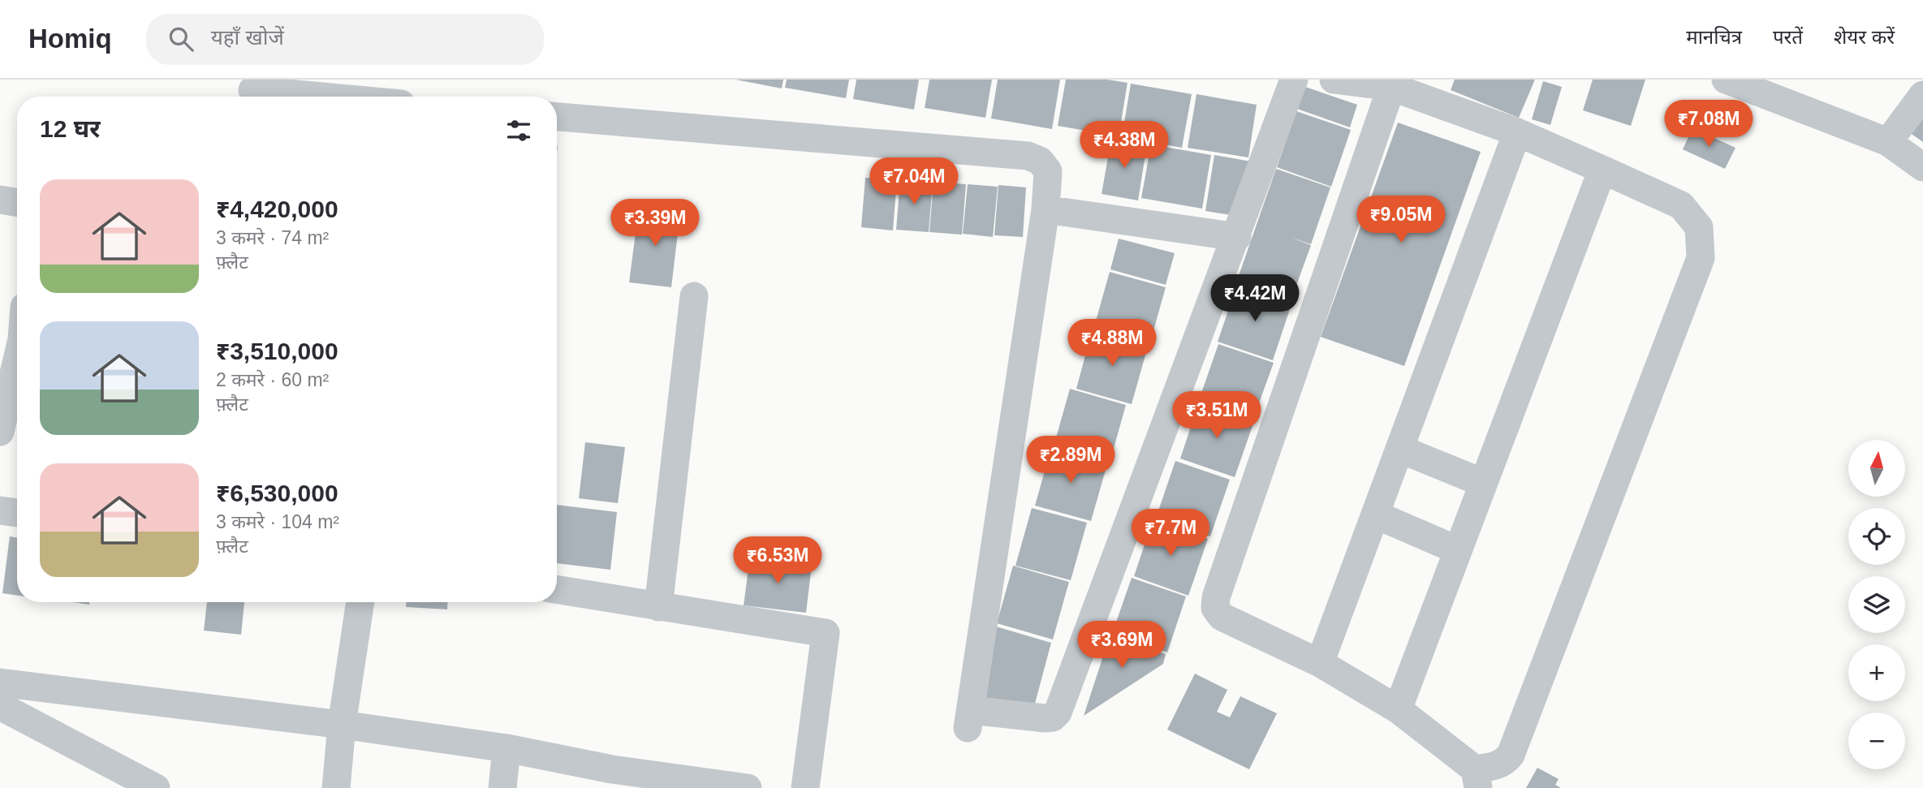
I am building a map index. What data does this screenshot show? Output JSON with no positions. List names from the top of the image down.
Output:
{
  "north": "top",
  "page": {
    "header": "Homiq",
    "search": "यहाँ खोजें",
    "nav": ["मानचित्र", "परतें", "शेयर करें"],
    "heading": "12 घर",
    "price": [
      "₹7.08M",
      "₹4.38M",
      "₹7.04M",
      "₹9.05M",
      "₹3.39M",
      "₹4.42M",
      "₹4.88M",
      "₹3.51M",
      "₹2.89M",
      "₹7.7M",
      "₹6.53M",
      "₹3.69M"
    ],
    "list": [
      {
        "name": "₹4,420,000",
        "note": "3 कमरे · 74 m² · फ़्लैट"
      },
      {
        "name": "₹3,510,000",
        "note": "2 कमरे · 60 m² · फ़्लैट"
      },
      {
        "name": "₹6,530,000",
        "note": "3 कमरे · 104 m² · फ़्लैट"
      }
    ],
    "map_buttons": ["+", "−"]
  }
}
